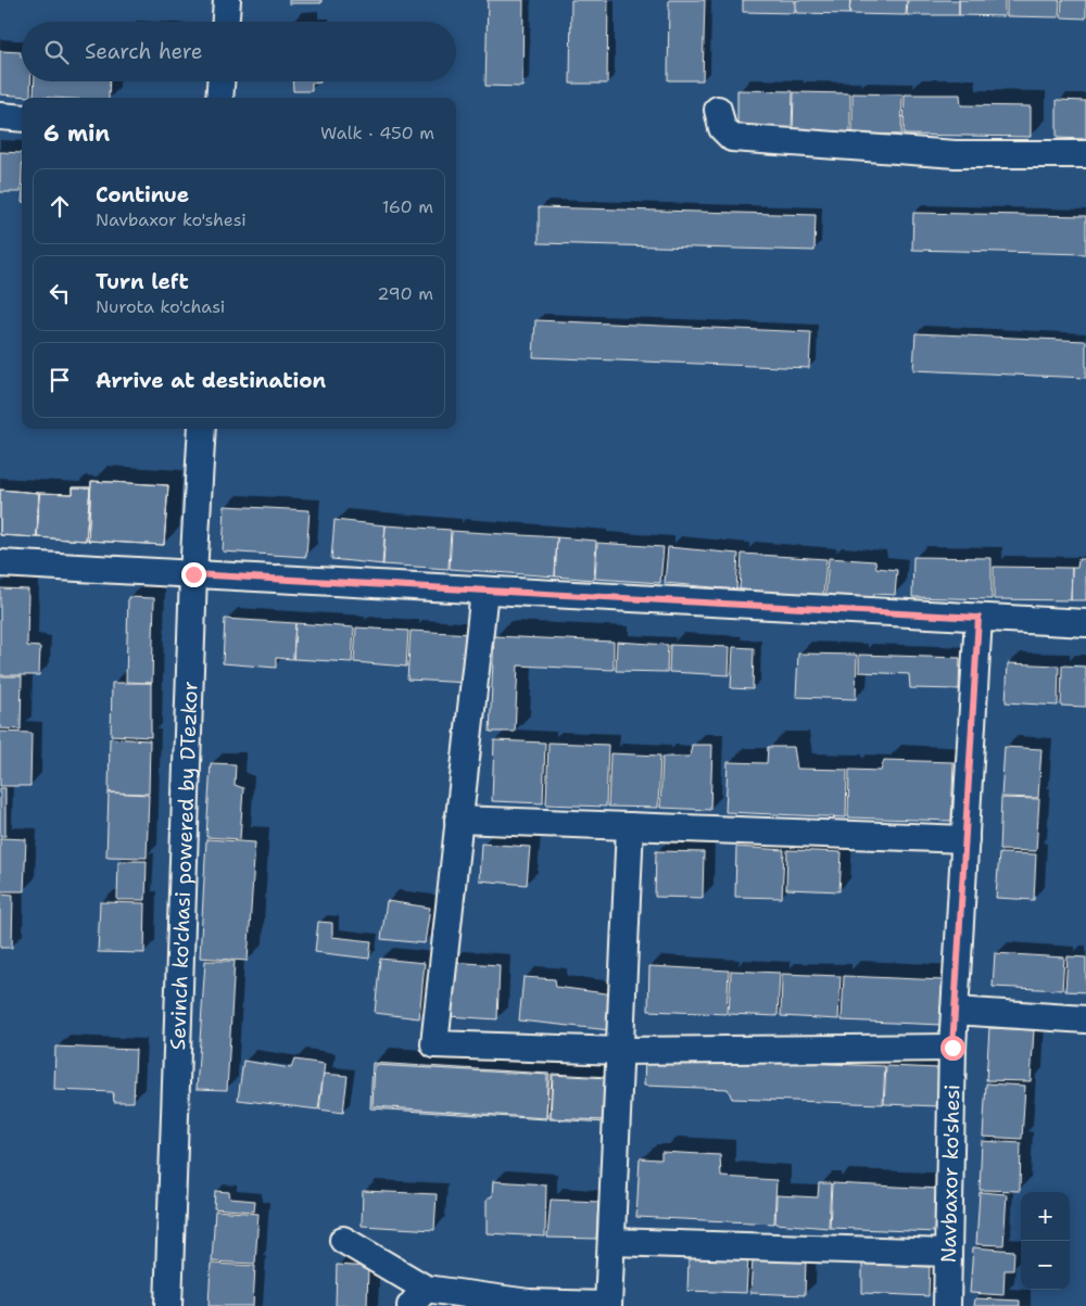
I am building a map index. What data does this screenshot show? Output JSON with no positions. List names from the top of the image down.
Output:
{
  "streets": {
    "street": ["Sevinch ko'chasi powered by DTezkor", "Navbaxor ko'shesi"]
  },
  "page": {
    "search": "Search here",
    "heading": ["6 min", "Walk · 450 m"],
    "list": [
      ["Continue", "Navbaxor ko'shesi", "160 m"],
      ["Turn left", "Nurota ko'chasi", "290 m"],
      "Arrive at destination"
    ],
    "map_buttons": ["+", "−"]
  }
}
